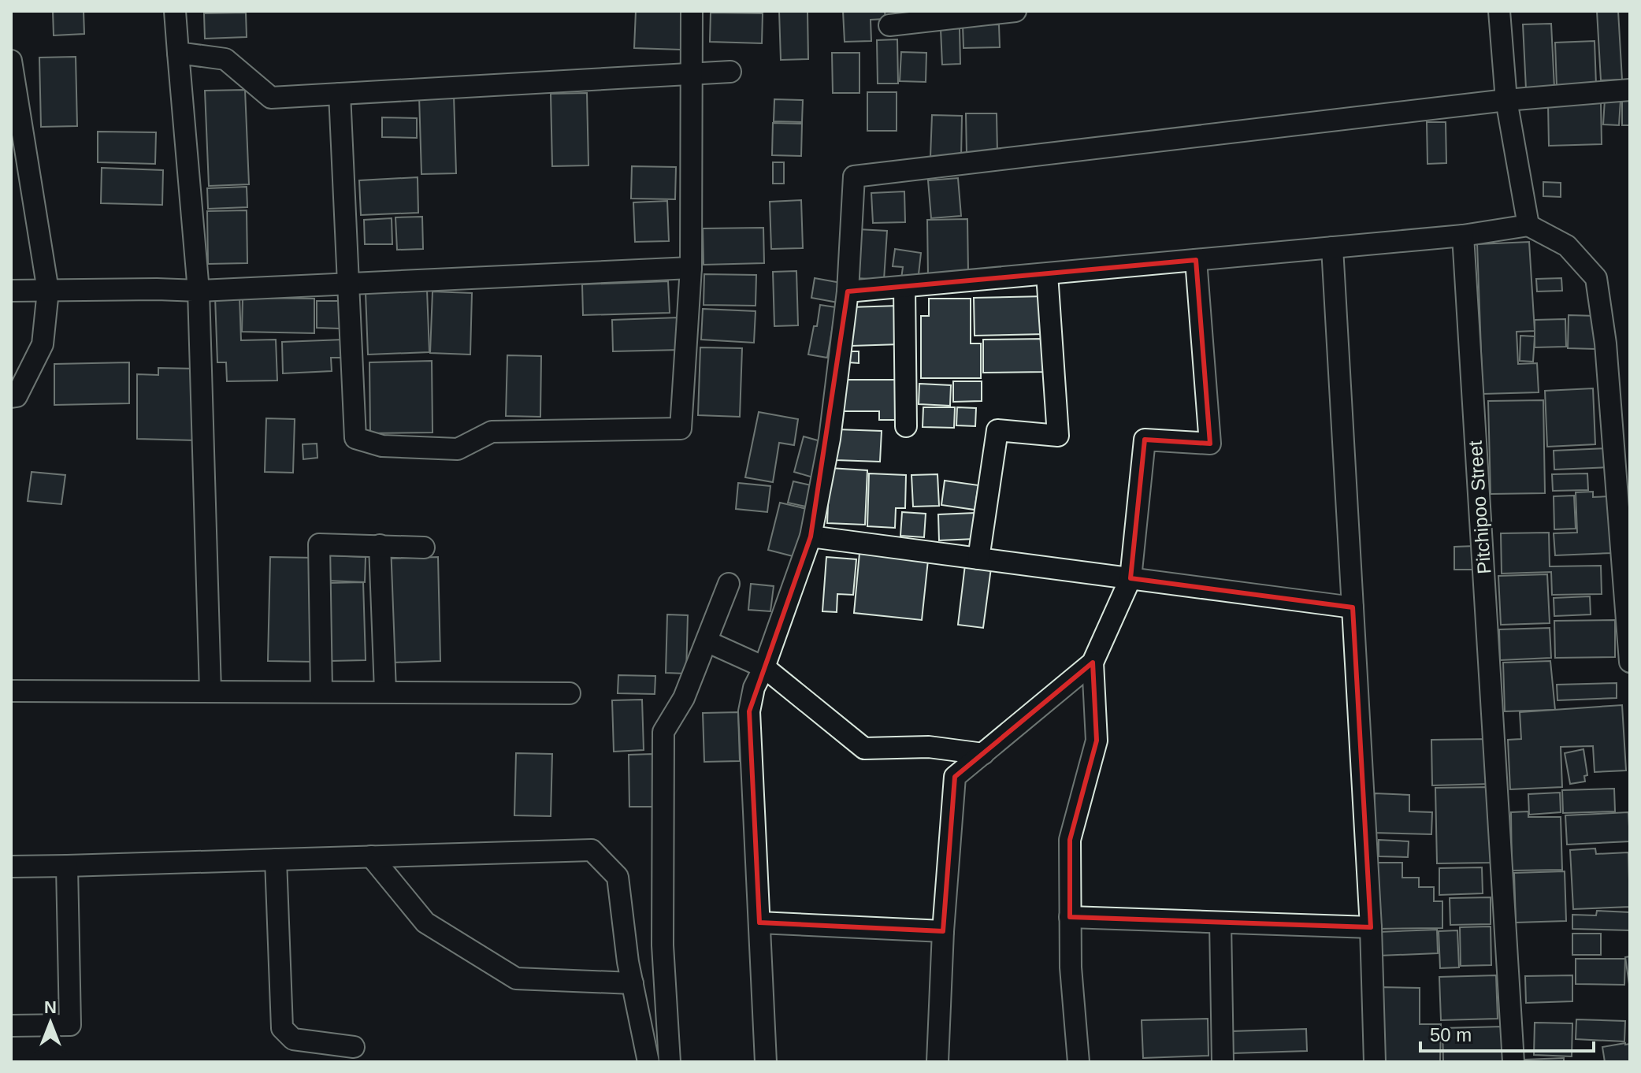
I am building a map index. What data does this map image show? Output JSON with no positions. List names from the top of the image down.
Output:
{
  "streets": {
    "street": ["Pitchipoo Street"]
  },
  "scale_bar": "50 m",
  "north": "top"
}
